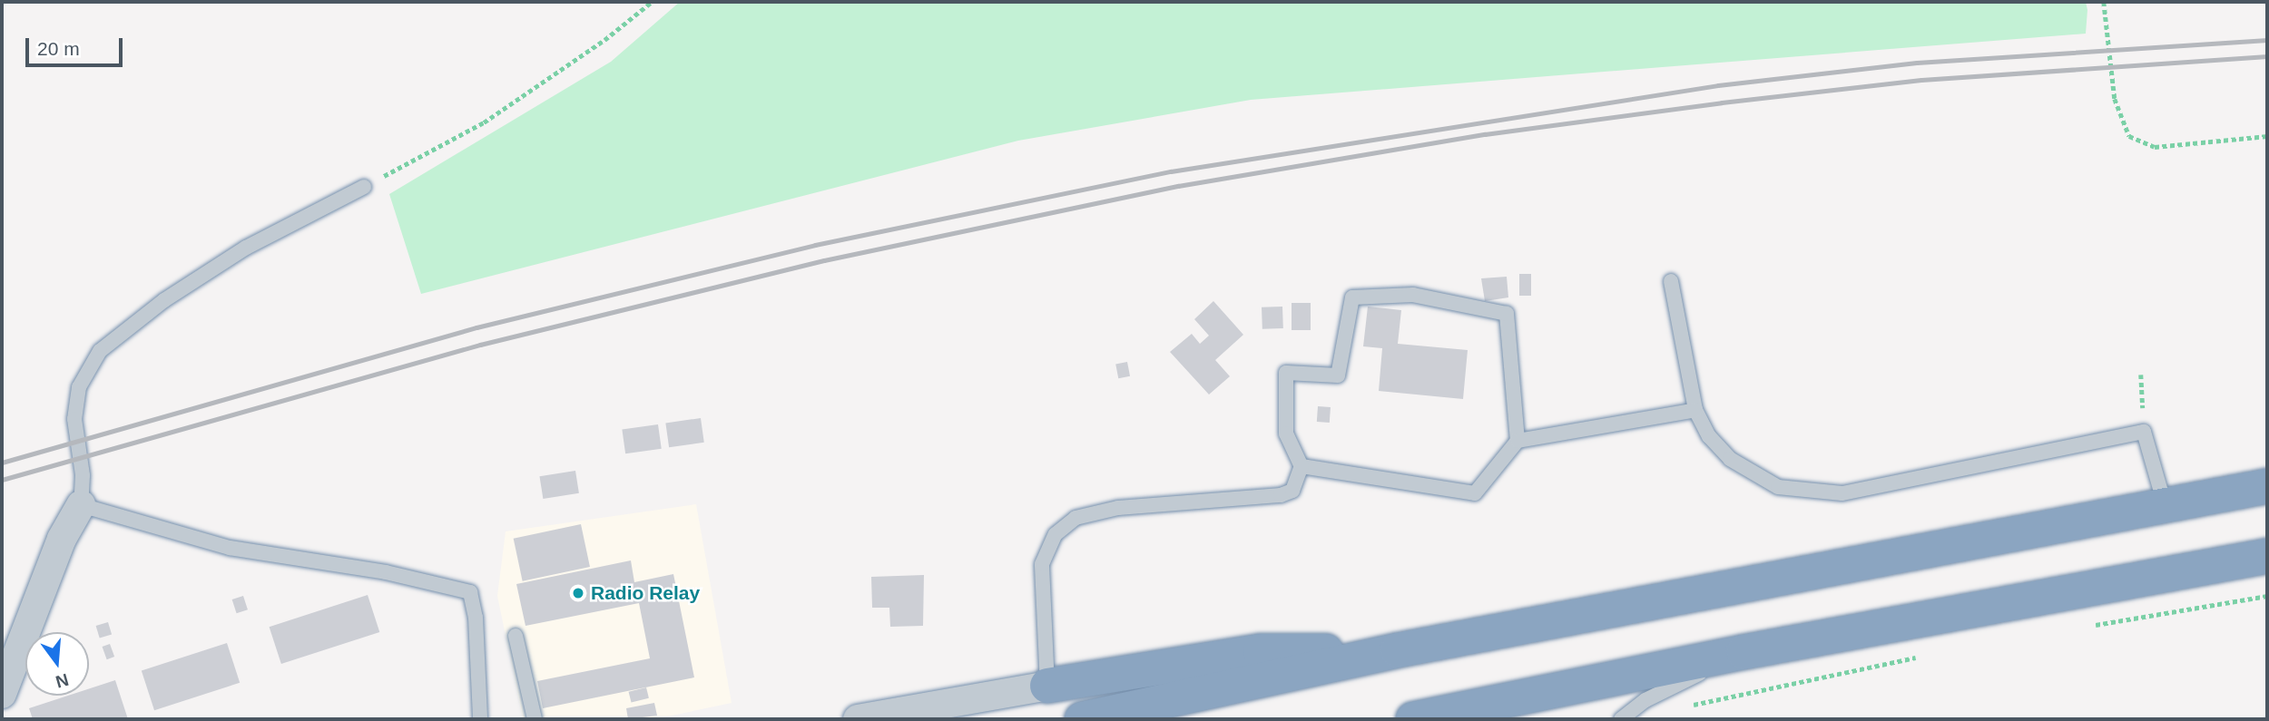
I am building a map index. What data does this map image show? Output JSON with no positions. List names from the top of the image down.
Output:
{
  "places": ["Radio Relay"],
  "scale_bar": "20 m",
  "north": "bottom"
}
